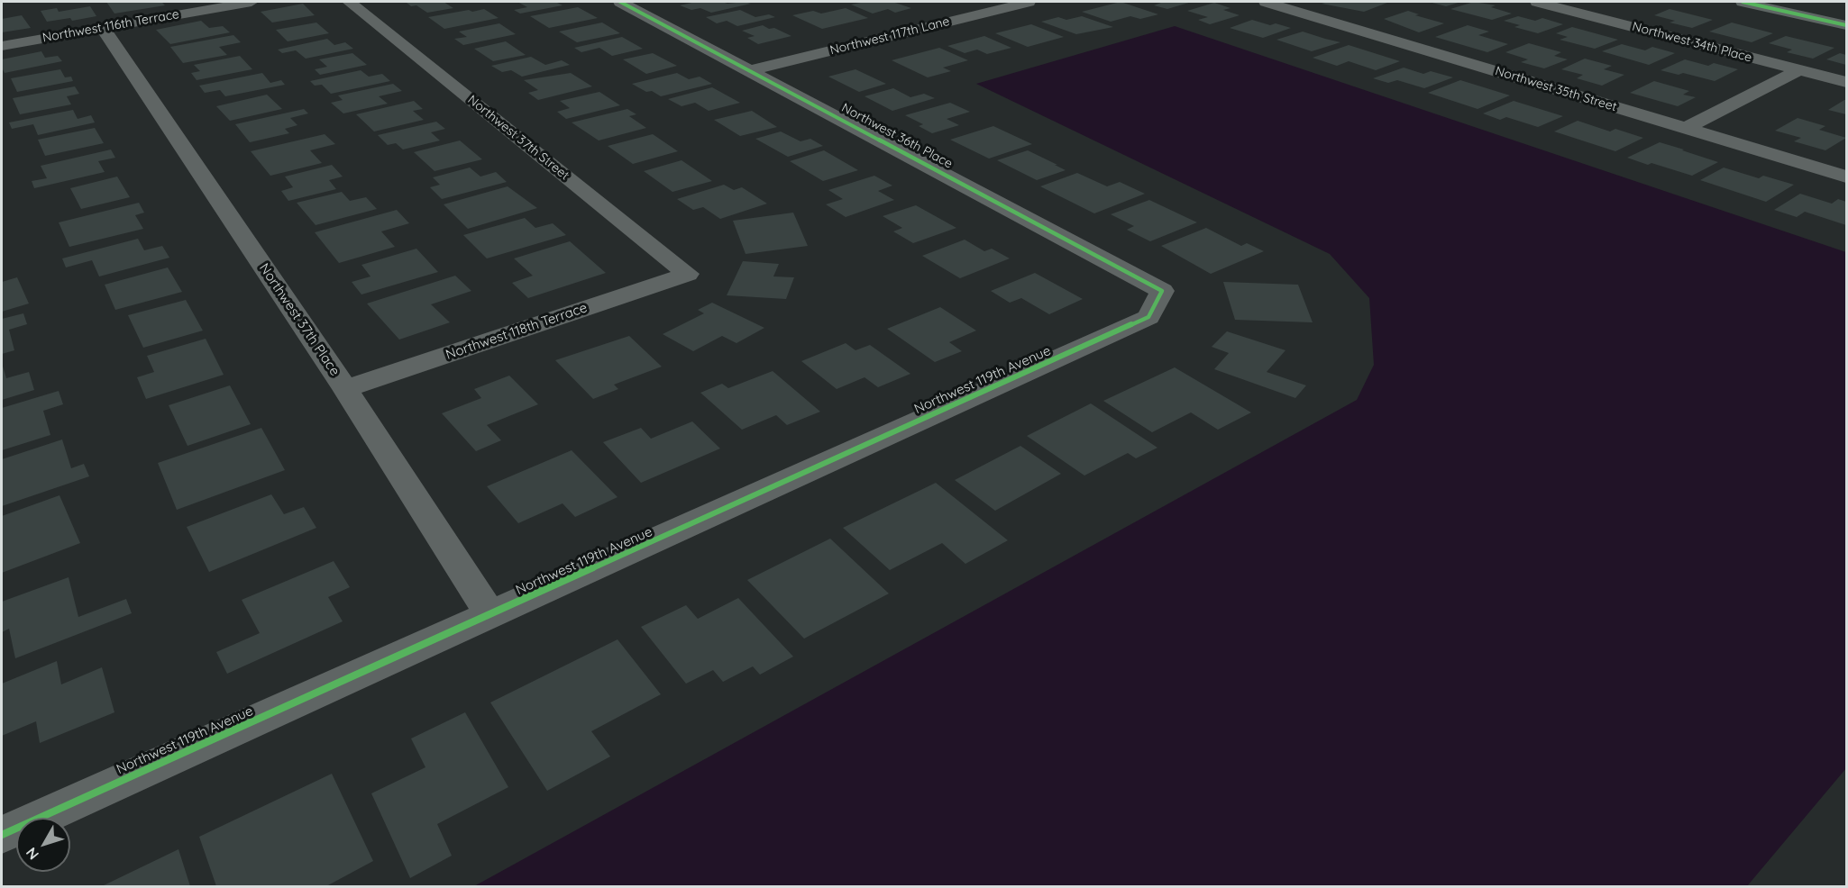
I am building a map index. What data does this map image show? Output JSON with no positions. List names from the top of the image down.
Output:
{
  "streets": {
    "street": [
      "Northwest 116th Terrace",
      "Northwest 117th Lane",
      "Northwest 34th Place",
      "Northwest 35th Street",
      "Northwest 36th Place",
      "Northwest 37th Street",
      "Northwest 37th Place",
      "Northwest 118th Terrace",
      "Northwest 119th Avenue"
    ]
  },
  "crossings": [
    ["Northwest 116th Terrace", "Northwest 37th Place"],
    ["Northwest 117th Lane", "Northwest 36th Place"],
    ["Northwest 36th Place", "Northwest 119th Avenue"],
    ["Northwest 37th Street", "Northwest 118th Terrace"],
    ["Northwest 37th Place", "Northwest 118th Terrace"],
    ["Northwest 37th Place", "Northwest 119th Avenue"]
  ],
  "north": "bottom left"
}
